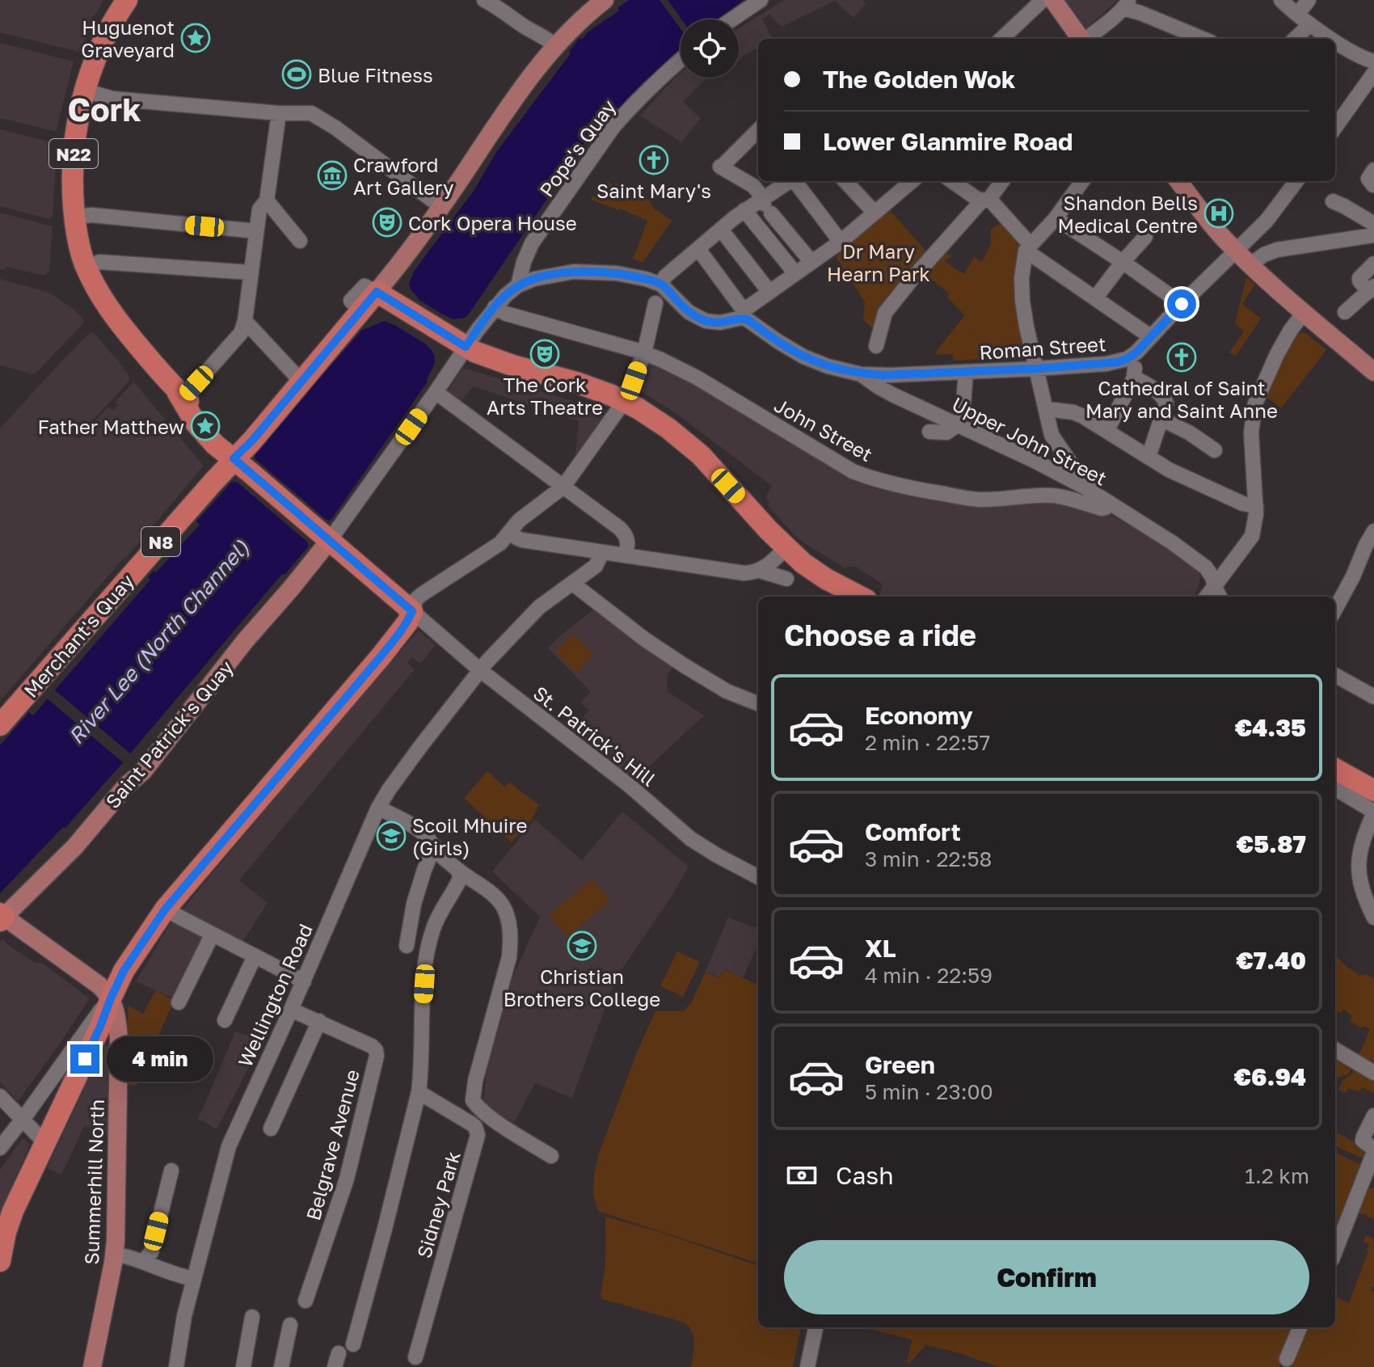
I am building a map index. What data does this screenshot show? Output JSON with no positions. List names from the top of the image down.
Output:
{
  "streets": {
    "highway": ["N22", "N8", "Merchant's Quay"],
    "main road": ["Saint Patrick's Quay", "Summerhill North"],
    "street": [
      "Pope's Quay",
      "Roman Street",
      "John Street",
      "Upper John Street",
      "St. Patrick's Hill",
      "Wellington Road",
      "Belgrave Avenue",
      "Sidney Park"
    ]
  },
  "crossings": [
    ["N22", "Merchant's Quay"],
    ["Roman Street", "Upper John Street"],
    ["John Street", "Upper John Street"],
    ["St. Patrick's Hill", "Wellington Road"],
    ["Wellington Road", "Belgrave Avenue"]
  ],
  "districts": ["Cork"],
  "water": ["River Lee (North Channel)"],
  "parks": ["Dr Mary Hearn Park"],
  "places": {
    "place": ["Huguenot Graveyard", "Father Matthew"],
    "sports": ["Blue Fitness"],
    "church": ["Saint Mary's", "Cathedral of Saint Mary and Saint Anne"],
    "museum": ["Crawford Art Gallery"],
    "hospital": ["Shandon Bells Medical Centre"],
    "theatre": ["Cork Opera House", "The Cork Arts Theatre"],
    "school or university": ["Scoil Mhuire (Girls)", "Christian Brothers College"]
  },
  "page": {
    "banner": ["The Golden Wok", "Lower Glanmire Road"],
    "heading": "Choose a ride",
    "list": [
      {
        "name": "Economy",
        "note": "2 min · 22:57",
        "value": "€4.35"
      },
      {
        "name": "Comfort",
        "note": "3 min · 22:58",
        "value": "€5.87"
      },
      {
        "name": "XL",
        "note": "4 min · 22:59",
        "value": "€7.40"
      },
      {
        "name": "Green",
        "note": "5 min · 23:00",
        "value": "€6.94"
      }
    ],
    "bubble": "4 min",
    "pay": ["Cash", "1.2 km"],
    "buttons": "Confirm"
  }
}
